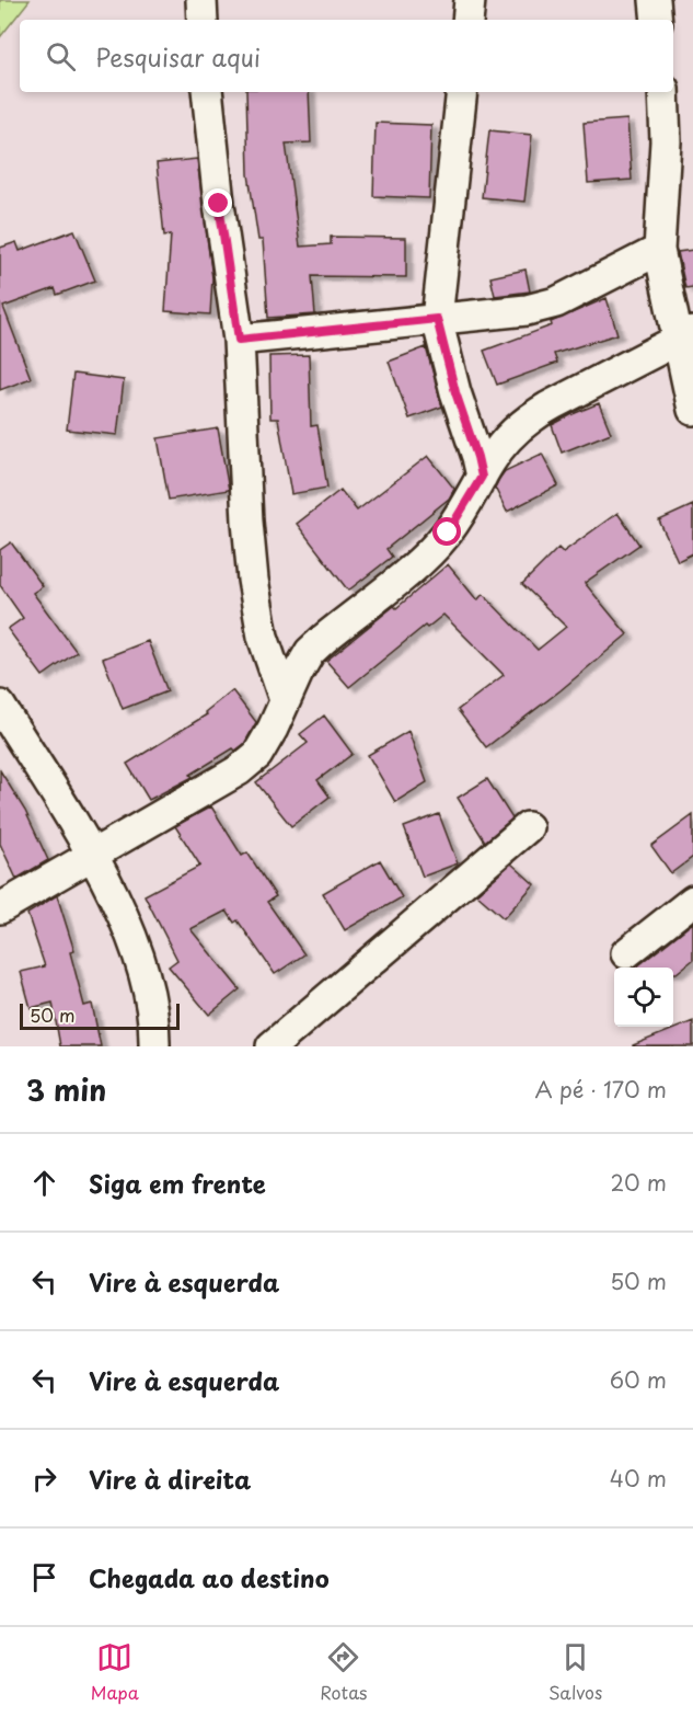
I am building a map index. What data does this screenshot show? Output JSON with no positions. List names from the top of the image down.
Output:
{
  "scale_bar": "50 m",
  "page": {
    "search": "Pesquisar aqui",
    "scale": "50 m",
    "heading": ["3 min", "A pé · 170 m"],
    "list": [
      ["Siga em frente", "20 m"],
      ["Vire à esquerda", "50 m"],
      ["Vire à esquerda", "60 m"],
      ["Vire à direita", "40 m"],
      "Chegada ao destino"
    ],
    "nav": ["Mapa", "Rotas", "Salvos"]
  }
}
